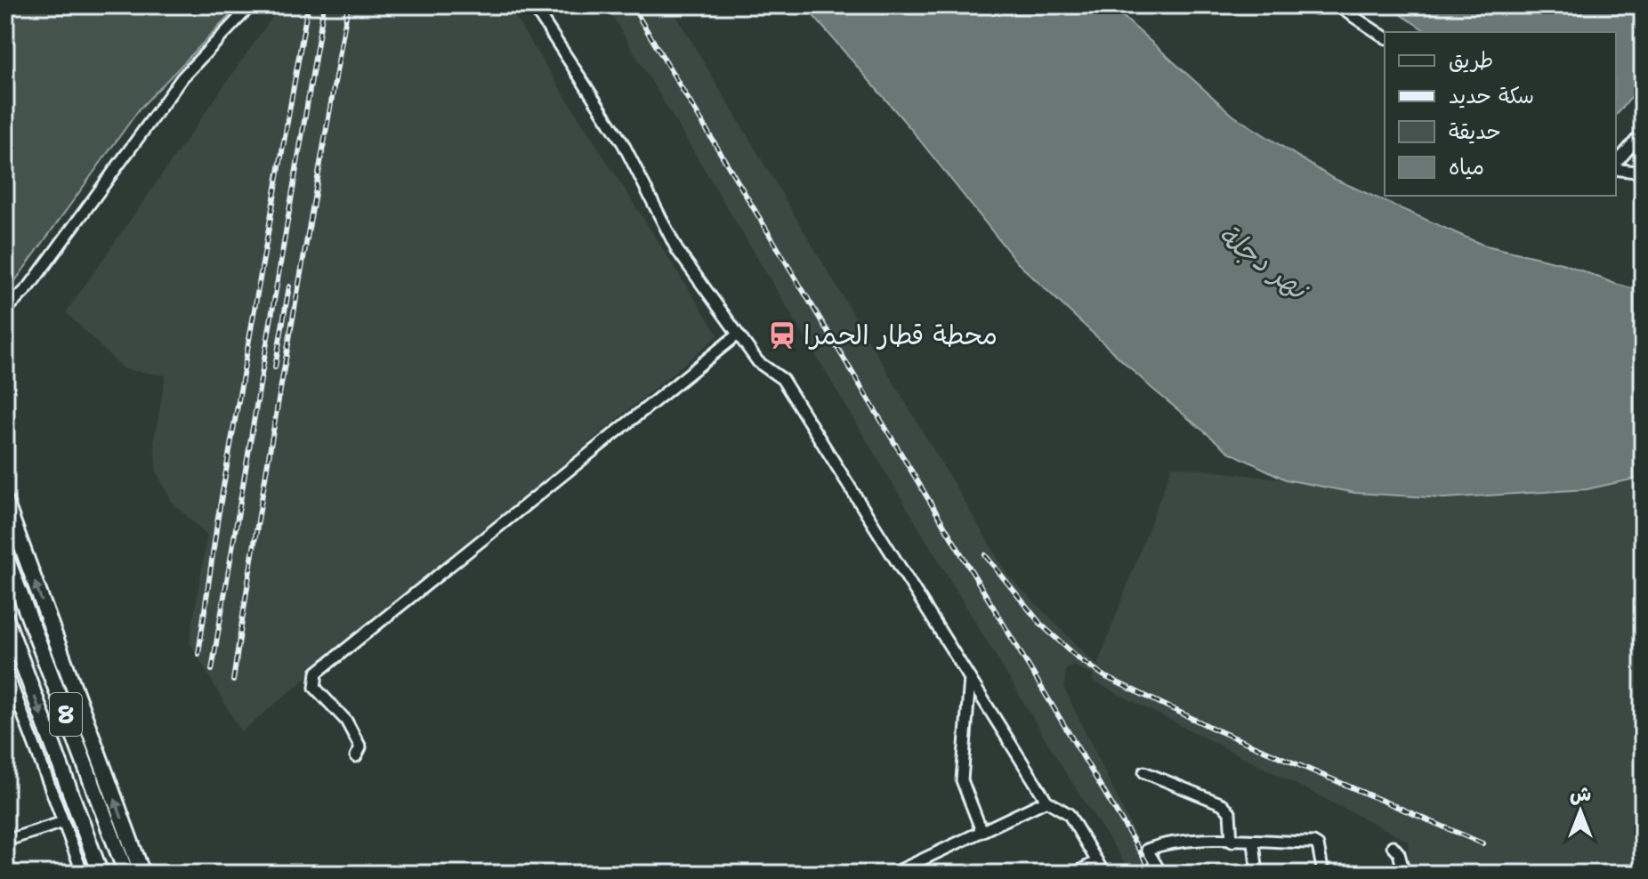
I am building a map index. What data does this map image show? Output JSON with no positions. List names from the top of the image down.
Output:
{
  "streets": {
    "highway": ["8"]
  },
  "water": ["نهر دجلة"],
  "places": {
    "station": ["محطة قطار الحمرا"]
  },
  "legend": [
    "طريق",
    "سكة حديد",
    "حديقة",
    "مياه"
  ],
  "north": "top"
}
